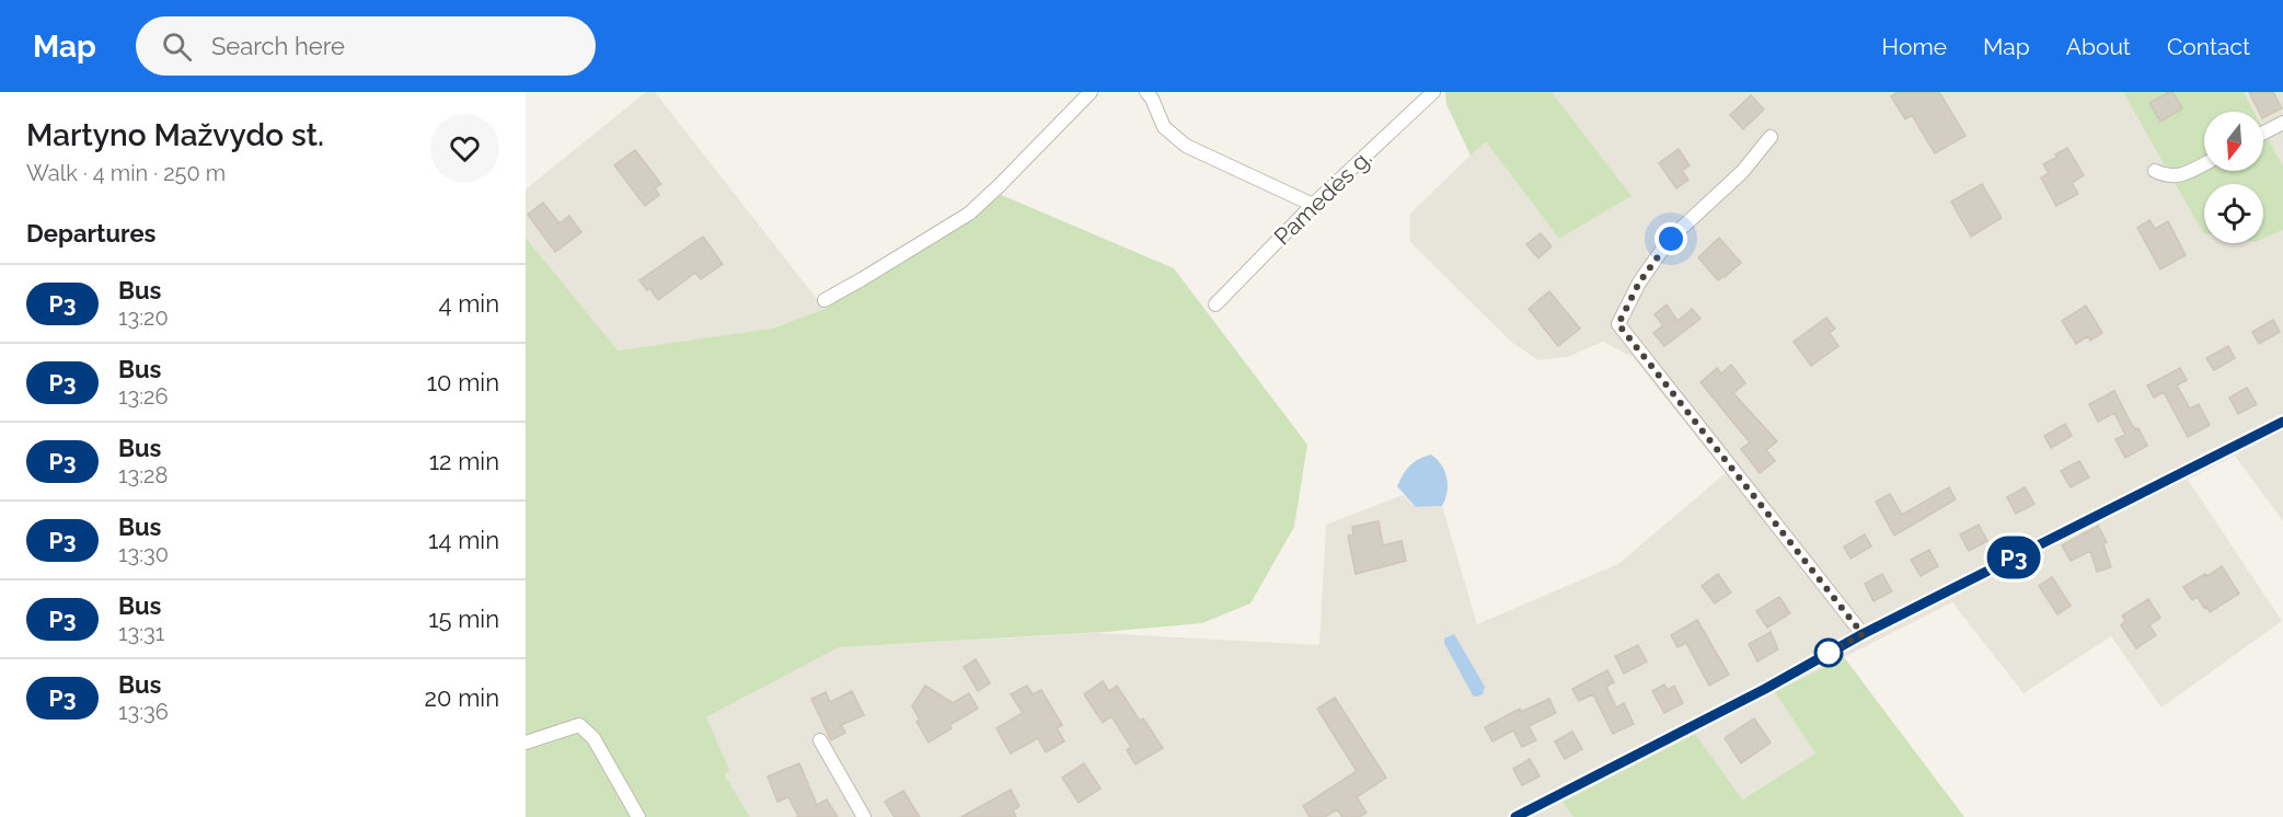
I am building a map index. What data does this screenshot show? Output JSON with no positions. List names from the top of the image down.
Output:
{
  "streets": {
    "street": ["Pamedės g."]
  },
  "lines": ["bus line P3"],
  "north": "bottom",
  "page": {
    "header": "Map",
    "search": "Search here",
    "nav": [
      "Home",
      "Map",
      "About",
      "Contact"
    ],
    "heading": [
      ["Martyno Mažvydo st.", "Walk · 4 min · 250 m"],
      "Departures"
    ],
    "on_map": "P3",
    "list": [
      {
        "mark": "P3",
        "name": "Bus",
        "note": "13:20",
        "value": "4 min"
      },
      {
        "mark": "P3",
        "name": "Bus",
        "note": "13:26",
        "value": "10 min"
      },
      {
        "mark": "P3",
        "name": "Bus",
        "note": "13:28",
        "value": "12 min"
      },
      {
        "mark": "P3",
        "name": "Bus",
        "note": "13:30",
        "value": "14 min"
      },
      {
        "mark": "P3",
        "name": "Bus",
        "note": "13:31",
        "value": "15 min"
      },
      {
        "mark": "P3",
        "name": "Bus",
        "note": "13:36",
        "value": "20 min"
      }
    ]
  }
}
